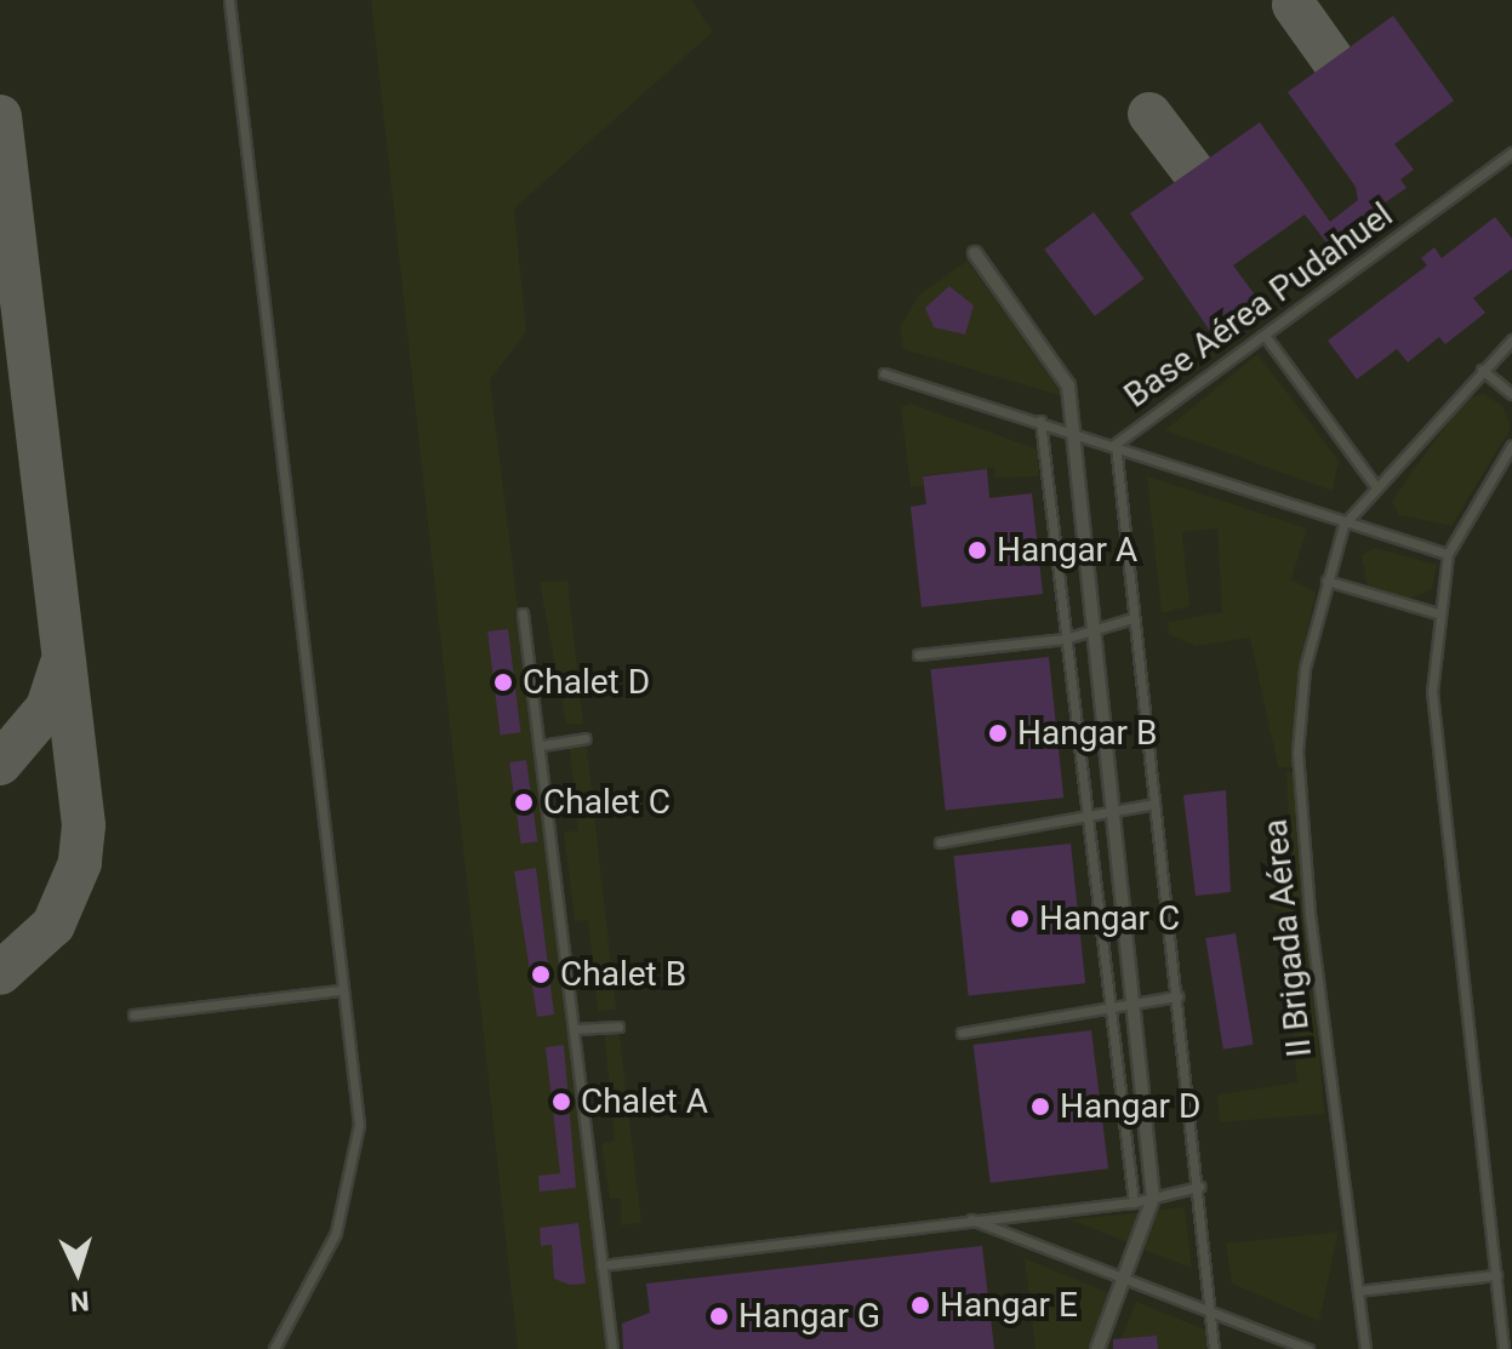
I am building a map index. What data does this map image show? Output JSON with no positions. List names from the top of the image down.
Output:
{
  "streets": {
    "lane": ["Base Aérea Pudahuel", "II Brigada Aérea"]
  },
  "places": [
    "Hangar A",
    "Chalet D",
    "Hangar B",
    "Chalet C",
    "Hangar C",
    "Chalet B",
    "Chalet A",
    "Hangar D",
    "Hangar E",
    "Hangar G"
  ],
  "north": "bottom"
}
